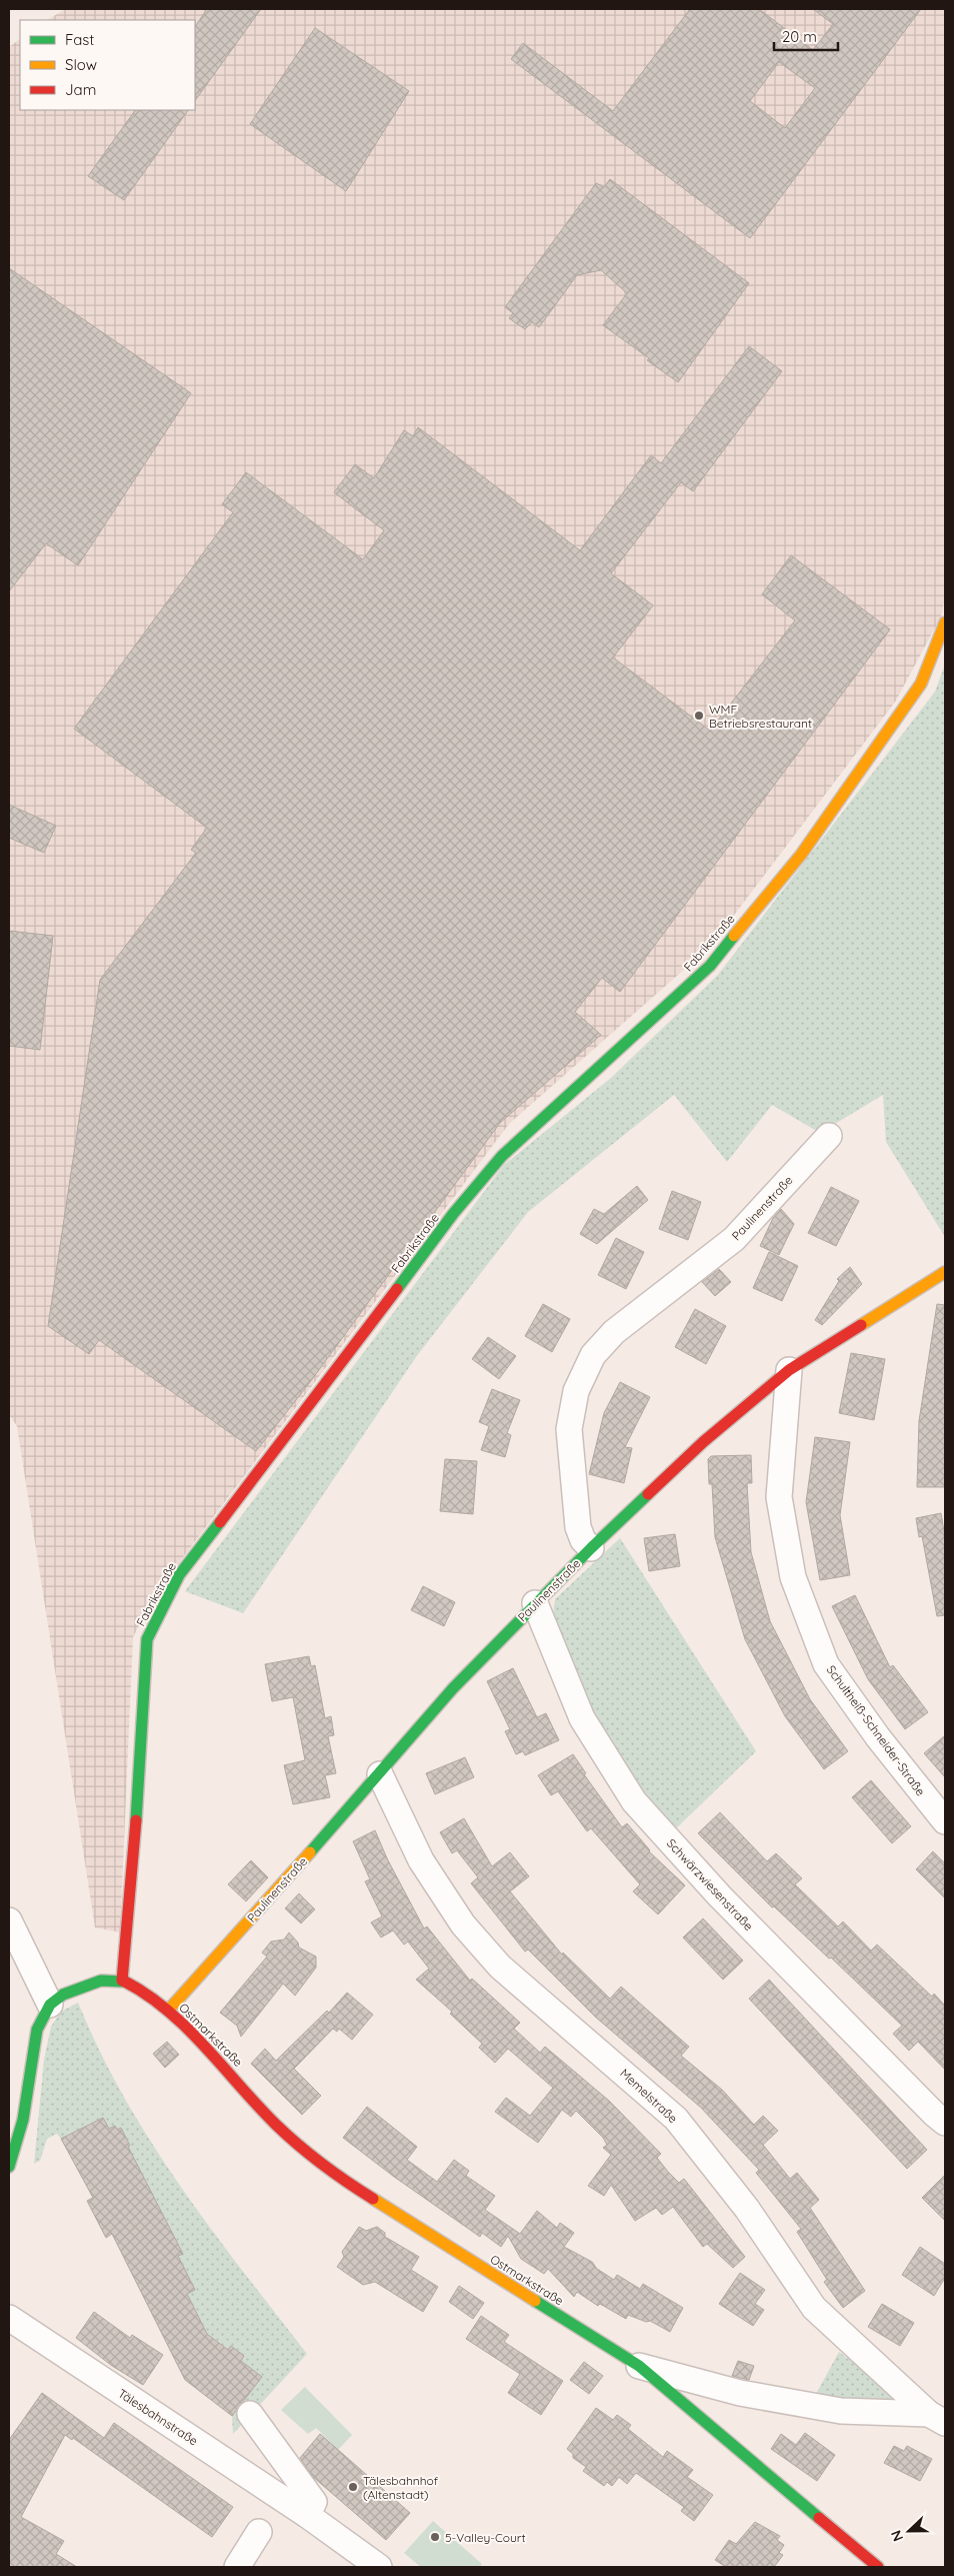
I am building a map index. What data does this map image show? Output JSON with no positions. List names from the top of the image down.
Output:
{
  "streets": {
    "street": [
      "Fabrikstraße",
      "Paulinenstraße",
      "Schultheiß-Schneider-Straße",
      "Schwärzwiesenstraße",
      "Ostmarkstraße",
      "Memelstraße",
      "Tälesbahnstraße"
    ]
  },
  "crossings": [
    ["Paulinenstraße", "Schultheiß-Schneider-Straße"],
    ["Paulinenstraße", "Schwärzwiesenstraße"],
    ["Paulinenstraße", "Ostmarkstraße"],
    ["Paulinenstraße", "Memelstraße"],
    ["Ostmarkstraße", "Memelstraße"]
  ],
  "places": ["WMF Betriebsrestaurant", "Tälesbahnhof (Altenstadt)", "5-Valley-Court"],
  "legend": ["Fast", "Slow", "Jam"],
  "scale_bar": "20 m",
  "north": "left"
}
